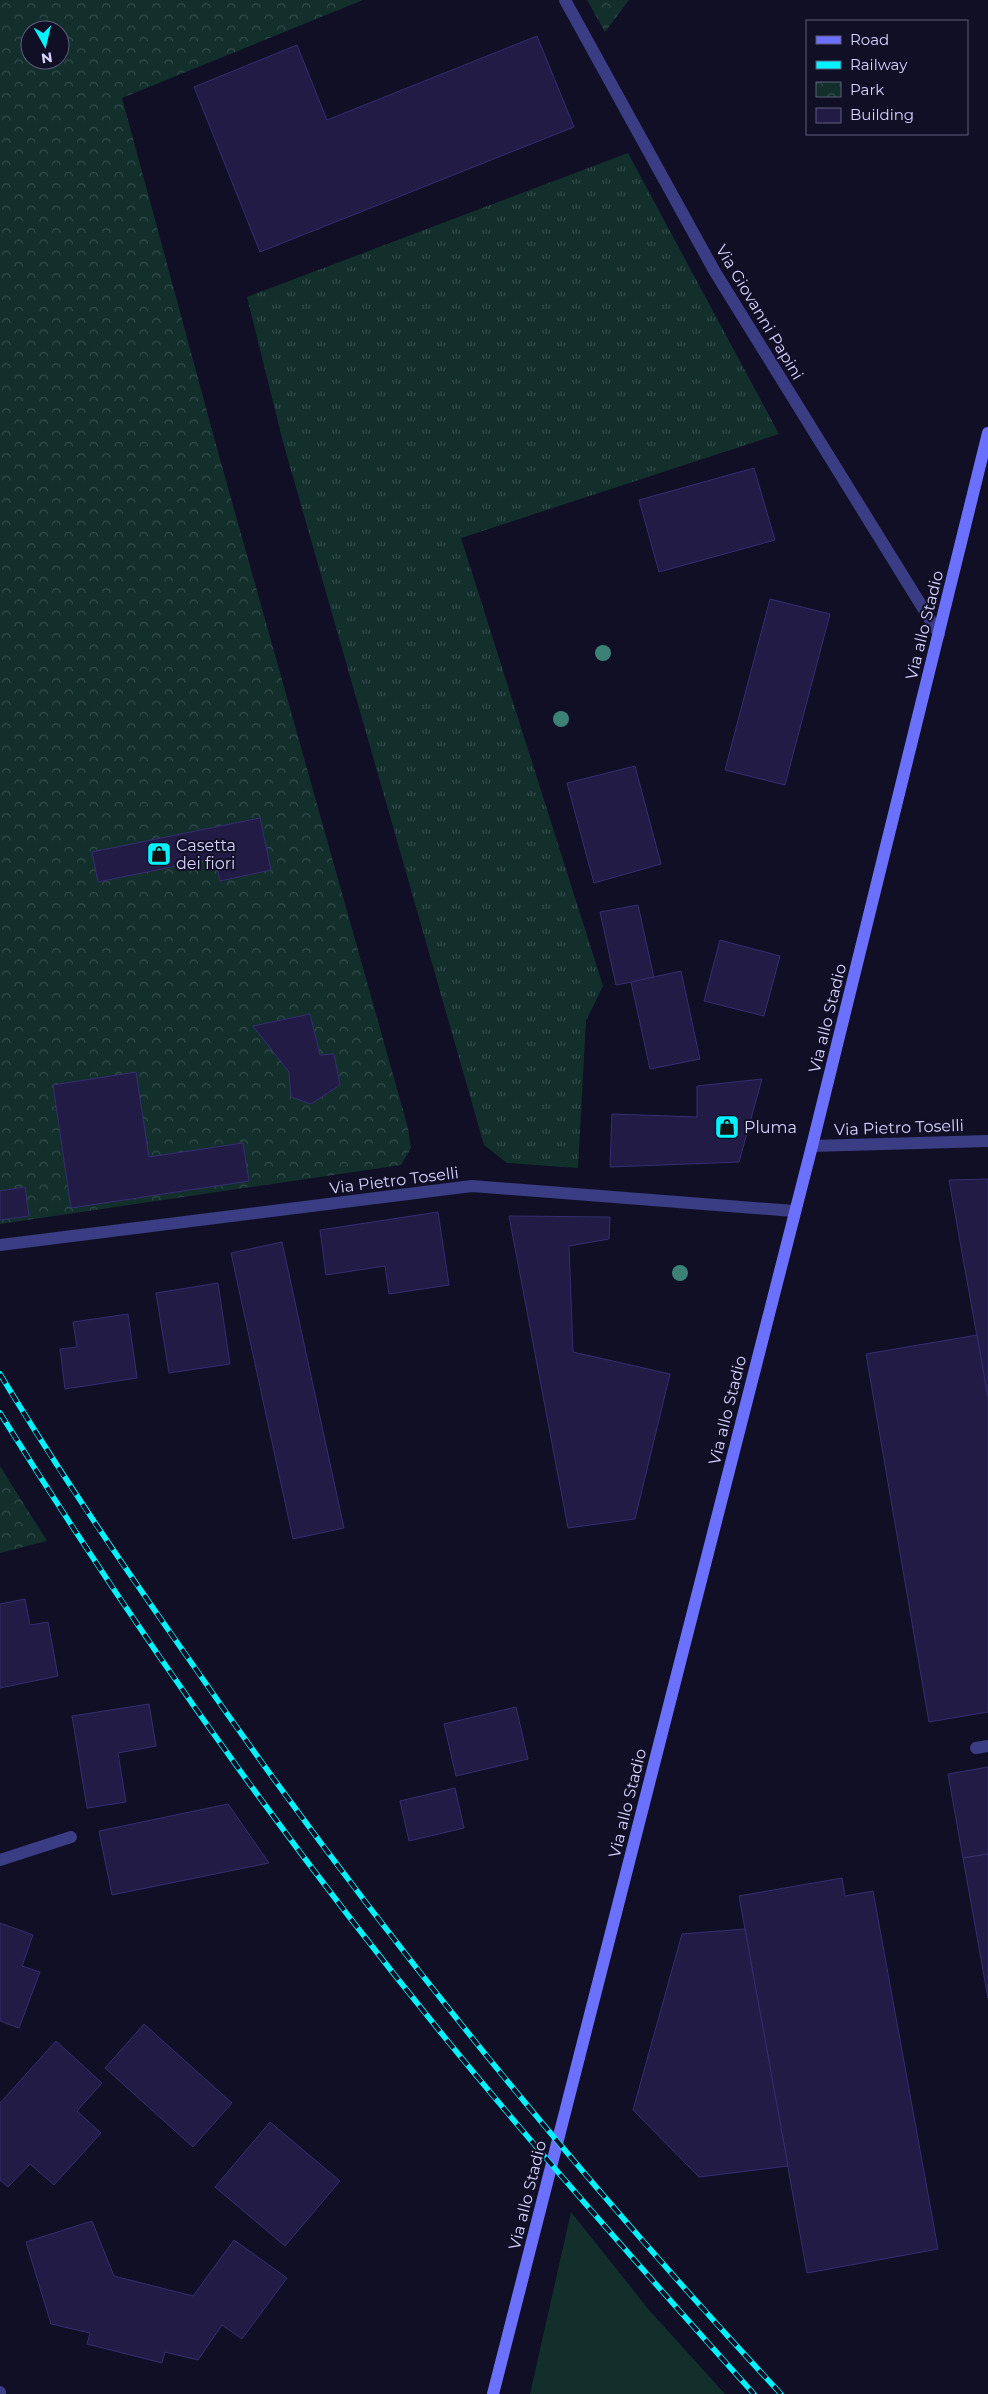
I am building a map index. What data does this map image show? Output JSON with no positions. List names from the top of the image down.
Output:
{
  "streets": {
    "main road": ["Via allo Stadio"],
    "street": ["Via Giovanni Papini", "Via Pietro Toselli"]
  },
  "crossings": [
    ["Via Giovanni Papini", "Via allo Stadio"],
    ["Via allo Stadio", "Via Pietro Toselli"]
  ],
  "places": {
    "shop": ["Casetta dei fiori", "Pluma"]
  },
  "legend": [
    "Road",
    "Railway",
    "Park",
    "Building"
  ],
  "north": "bottom"
}
